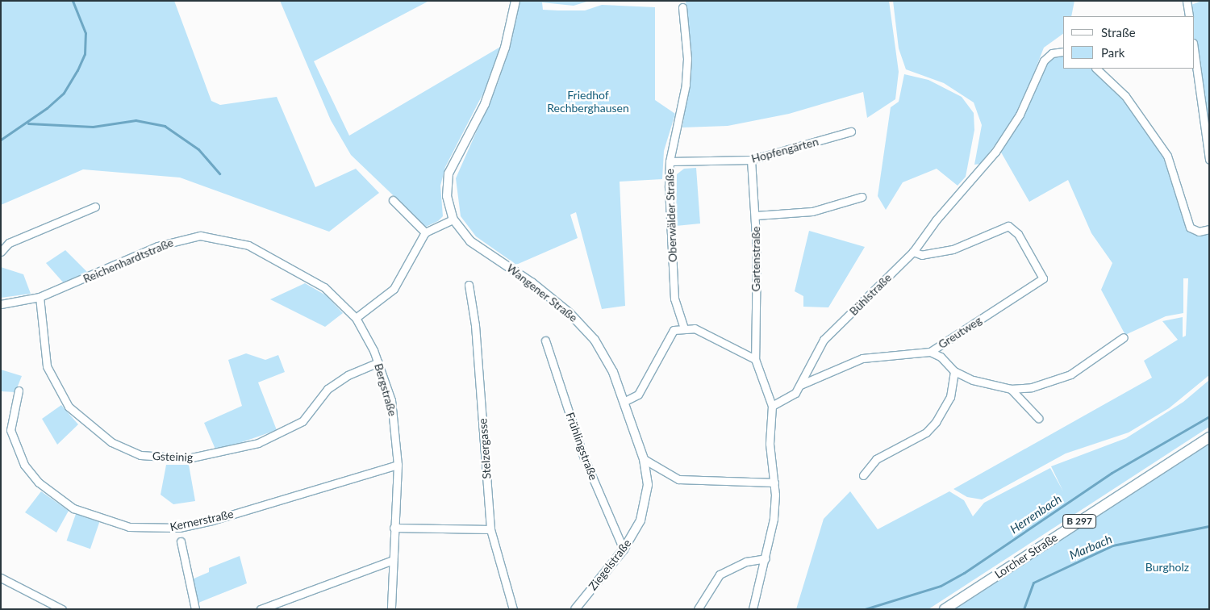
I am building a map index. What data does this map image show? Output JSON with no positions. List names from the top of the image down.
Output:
{
  "streets": {
    "main road": ["B 297", "Lorcher Straße"],
    "street": [
      "Hopfengärten",
      "Oberwälder Straße",
      "Gartenstraße",
      "Reichenhardtstraße",
      "Wangener Straße",
      "Bühlstraße",
      "Greutweg",
      "Bergstraße",
      "Frühlingstraße",
      "Stelzergasse",
      "Gsteinig",
      "Kernerstraße",
      "Ziegelstraße"
    ]
  },
  "crossings": [
    ["Hopfengärten", "Oberwälder Straße"],
    ["Hopfengärten", "Gartenstraße"],
    ["Reichenhardtstraße", "Bergstraße"],
    ["Reichenhardtstraße", "Gsteinig"],
    ["Wangener Straße", "Ziegelstraße"],
    ["Bühlstraße", "Greutweg"],
    ["Bergstraße", "Gsteinig"],
    ["Bergstraße", "Kernerstraße"],
    ["Frühlingstraße", "Ziegelstraße"]
  ],
  "water": ["Herrenbach", "Marbach"],
  "parks": ["Friedhof Rechberghausen", "Burgholz"],
  "legend": ["Straße", "Park"]
}
